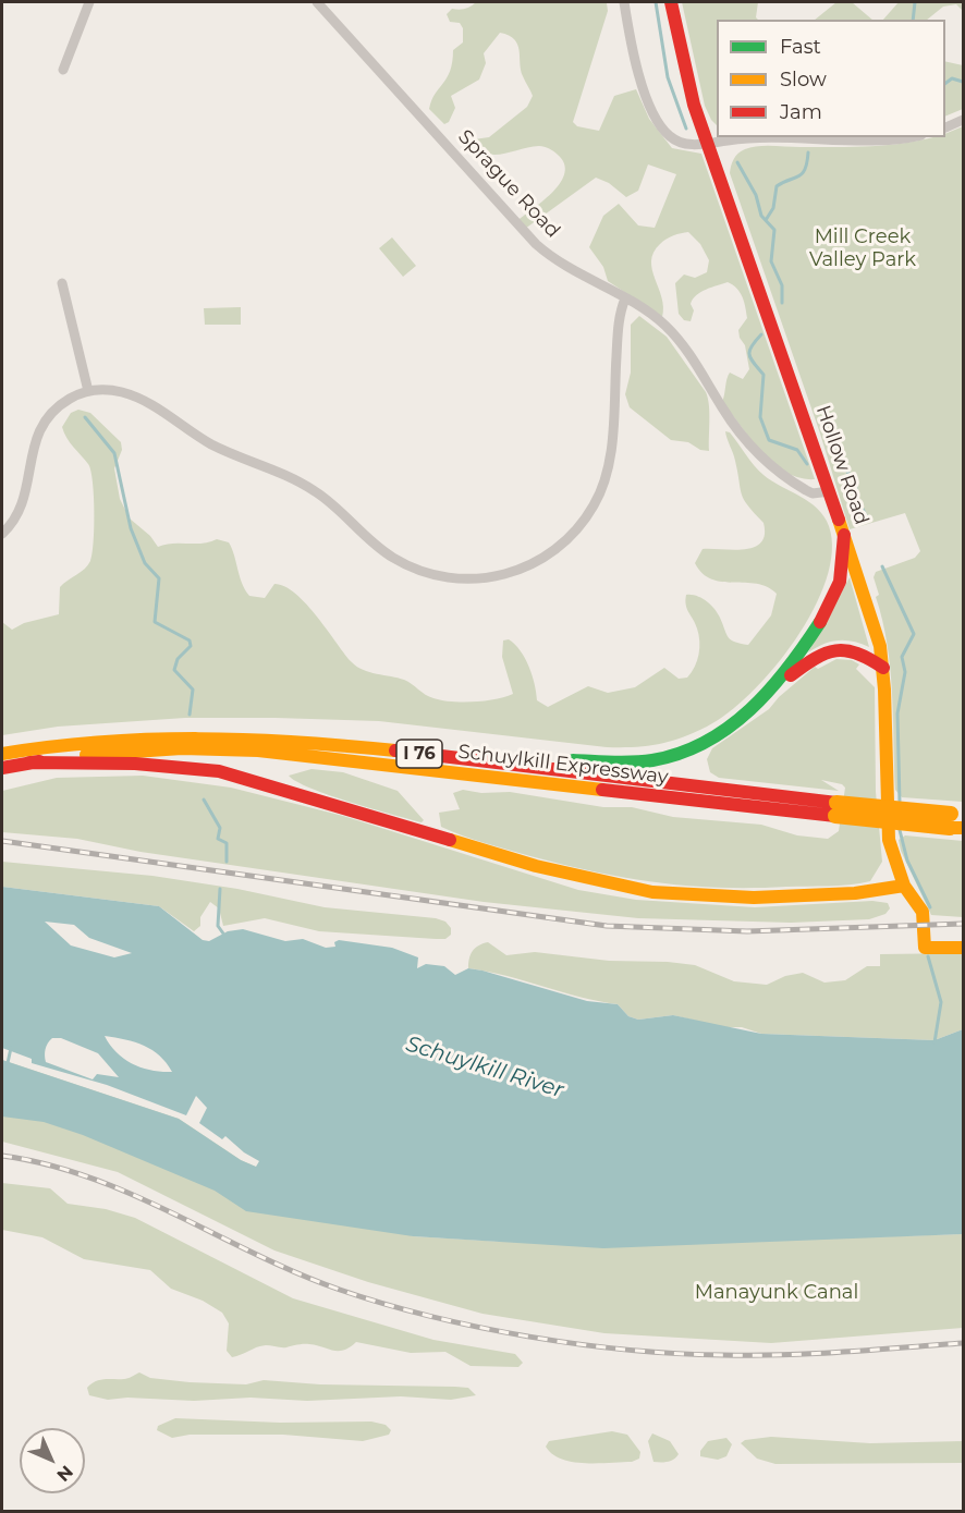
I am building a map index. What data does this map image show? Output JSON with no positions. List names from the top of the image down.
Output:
{
  "streets": {
    "main road": ["Hollow Road", "I 76", "Schuylkill Expressway"],
    "street": ["Sprague Road"]
  },
  "crossings": [
    ["Sprague Road", "Hollow Road"]
  ],
  "water": ["Schuylkill River"],
  "parks": ["Mill Creek Valley Park", "Manayunk Canal"],
  "legend": ["Fast", "Slow", "Jam"],
  "north": "bottom right"
}
